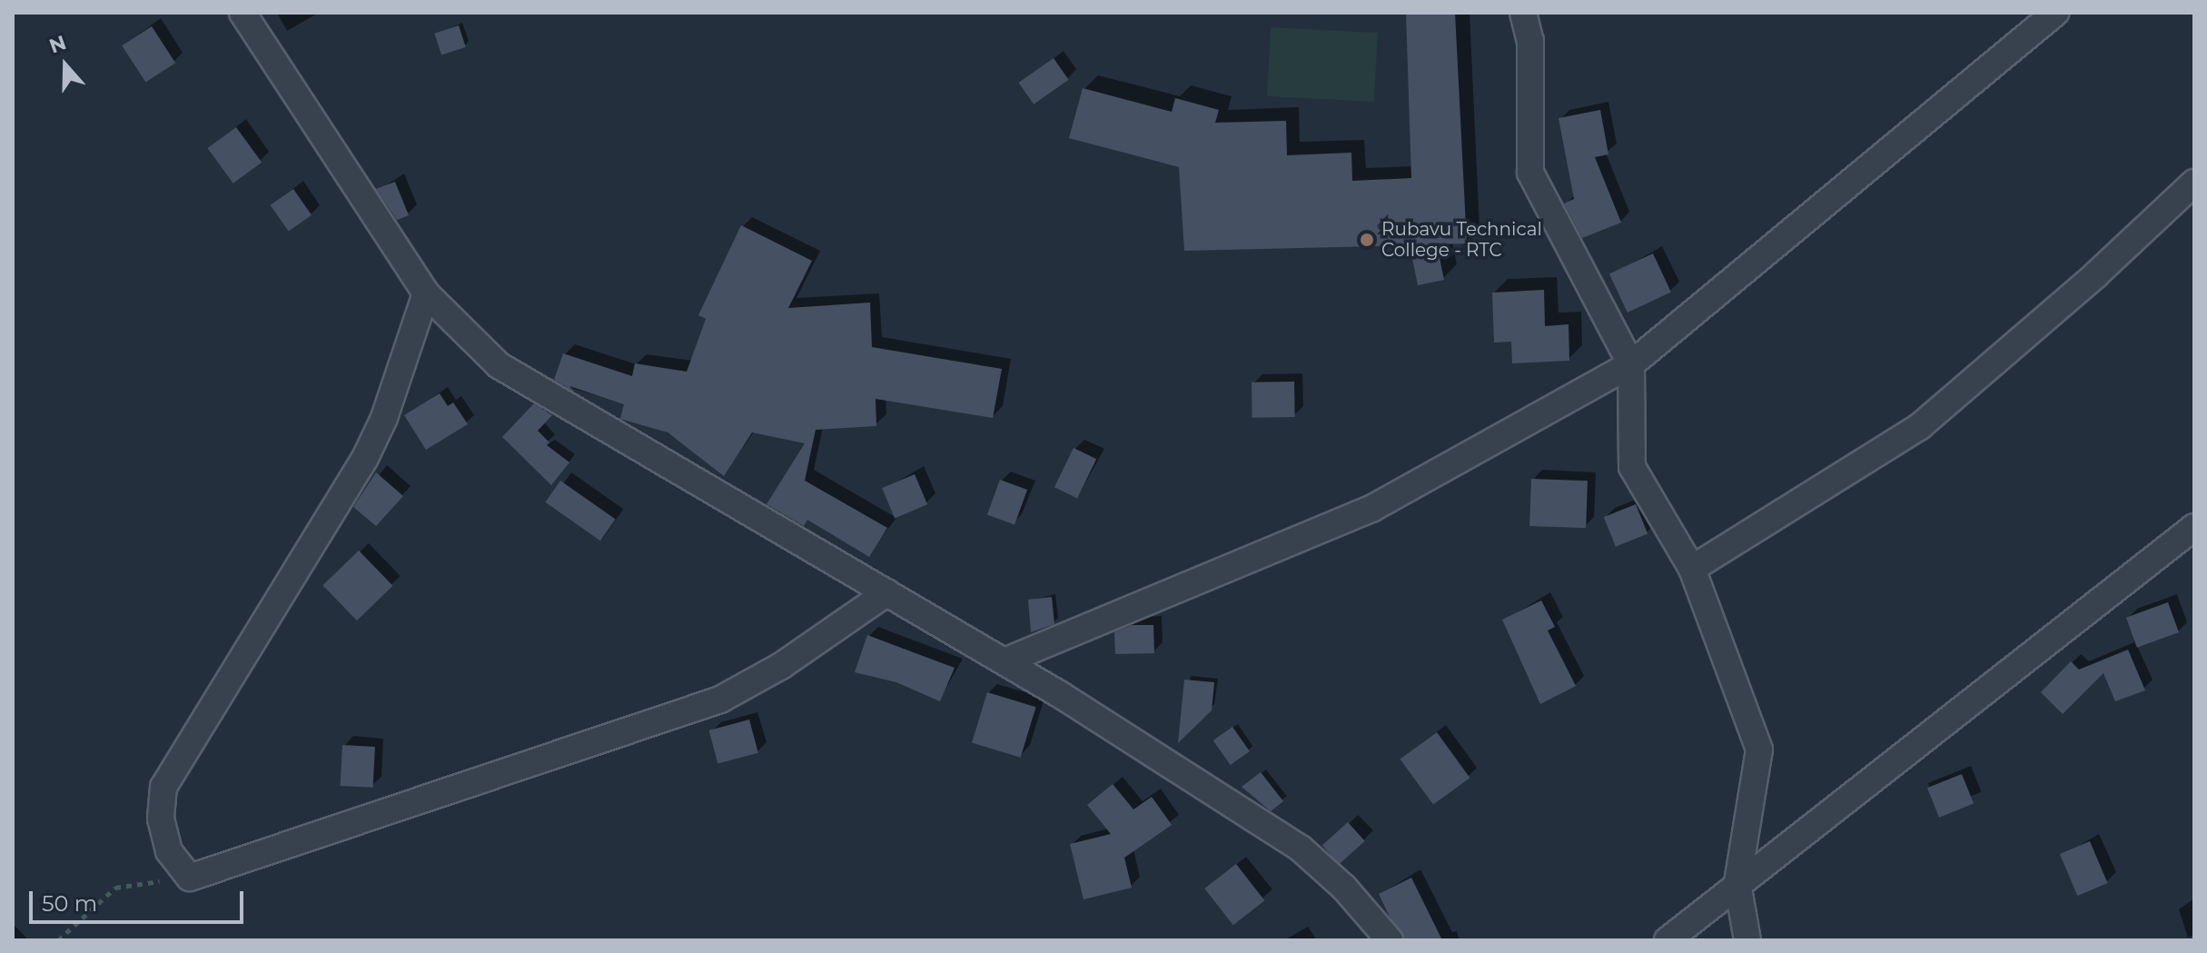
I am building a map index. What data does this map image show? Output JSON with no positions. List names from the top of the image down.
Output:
{
  "places": ["Rubavu Technical College - RTC"],
  "scale_bar": "50 m",
  "north": "top"
}
